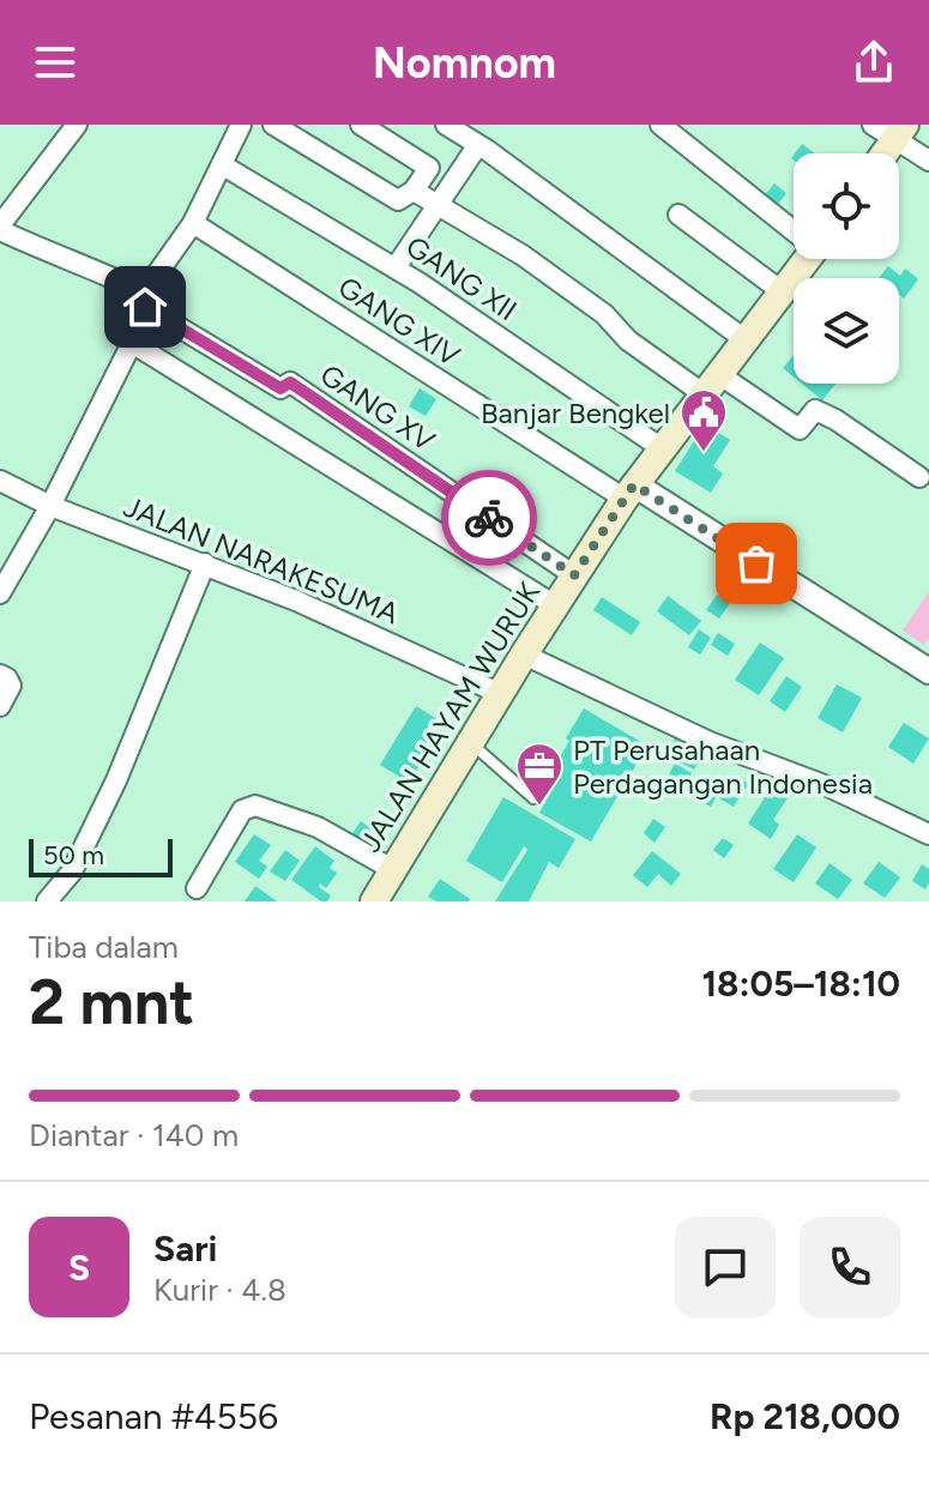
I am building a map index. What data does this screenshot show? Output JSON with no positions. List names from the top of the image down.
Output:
{
  "streets": {
    "main road": ["JALAN HAYAM WURUK"],
    "street": [
      "GANG XII",
      "GANG XIV",
      "GANG XV",
      "JALAN NARAKESUMA"
    ]
  },
  "crossings": [
    ["GANG XII", "JALAN HAYAM WURUK"],
    ["GANG XIV", "JALAN HAYAM WURUK"],
    ["GANG XV", "JALAN HAYAM WURUK"],
    ["JALAN NARAKESUMA", "JALAN HAYAM WURUK"]
  ],
  "places": {
    "public building": ["Banjar Bengkel"],
    "office": ["PT Perusahaan Perdagangan Indonesia"]
  },
  "scale_bar": "50 m",
  "page": {
    "header": "Nomnom",
    "scale": "50 m",
    "heading": ["2 mnt", "Tiba dalam", "18:05–18:10"],
    "panel": [
      "Sari",
      "Kurir · 4.8",
      "Pesanan #4556",
      "Rp 218,000"
    ],
    "bar": "Diantar · 140 m",
    "round": "S"
  }
}
